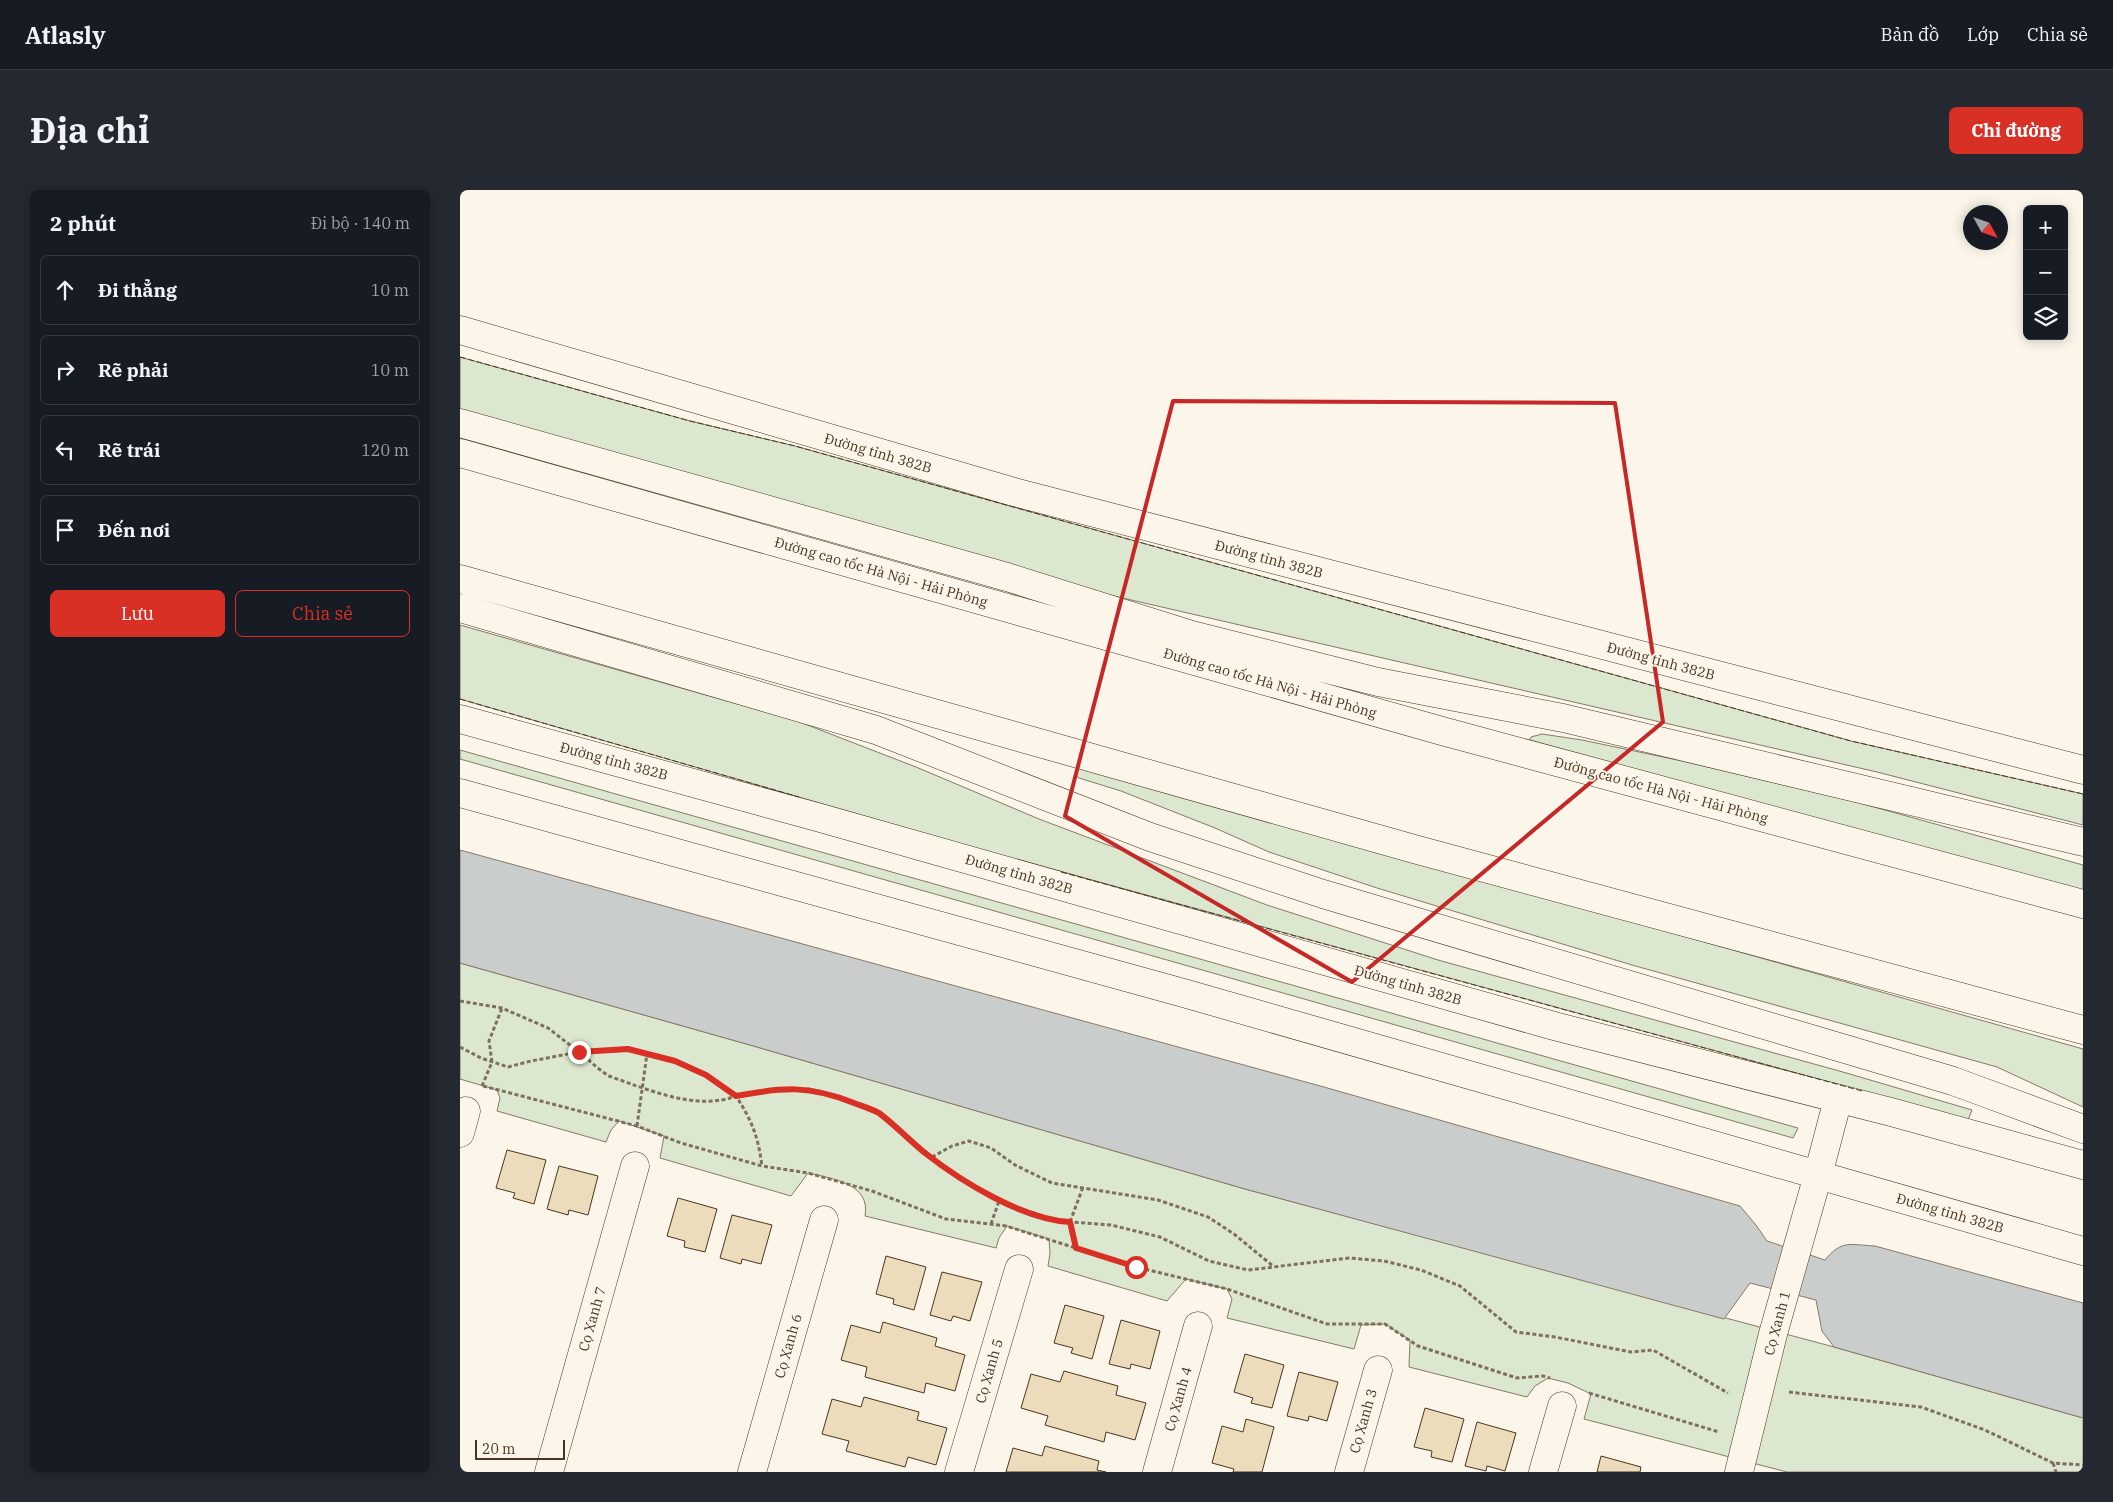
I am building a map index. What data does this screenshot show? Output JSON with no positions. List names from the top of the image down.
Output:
{
  "streets": {
    "main road": [
      "Đường tỉnh 382B",
      "Đường cao tốc Hà Nội - Hải Phòng",
      "Cọ Xanh 7",
      "Cọ Xanh 1",
      "Cọ Xanh 6",
      "Cọ Xanh 5",
      "Cọ Xanh 4",
      "Cọ Xanh 3"
    ]
  },
  "crossings": [
    ["Đường tỉnh 382B", "Cọ Xanh 1"]
  ],
  "scale_bar": "20 m",
  "north": "bottom right",
  "page": {
    "header": "Atlasly",
    "nav": ["Bản đồ", "Lớp", "Chia sẻ"],
    "title": "Địa chỉ",
    "buttons": [
      "Chỉ đường",
      ["Lưu", "Chia sẻ"]
    ],
    "heading": ["2 phút", "Đi bộ · 140 m"],
    "map_buttons": ["+", "−"],
    "list": [
      ["Đi thẳng", "10 m"],
      ["Rẽ phải", "10 m"],
      ["Rẽ trái", "120 m"],
      "Đến nơi"
    ],
    "scale": "20 m"
  }
}
